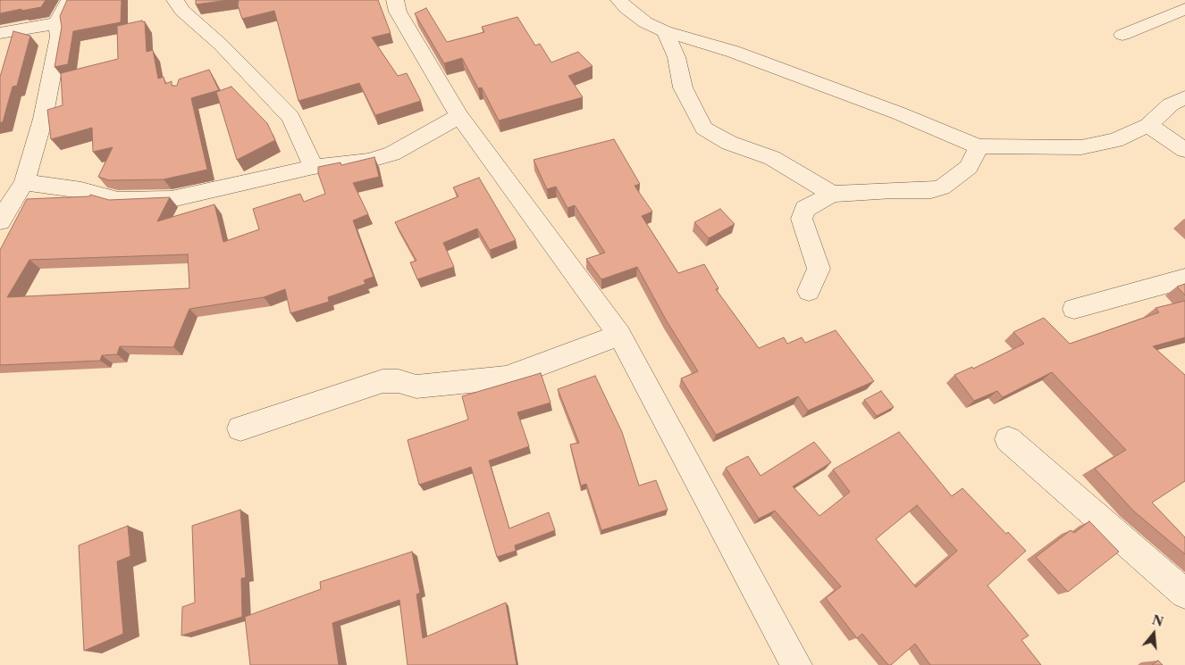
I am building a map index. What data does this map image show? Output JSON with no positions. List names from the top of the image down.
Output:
{
  "north": "top"
}
